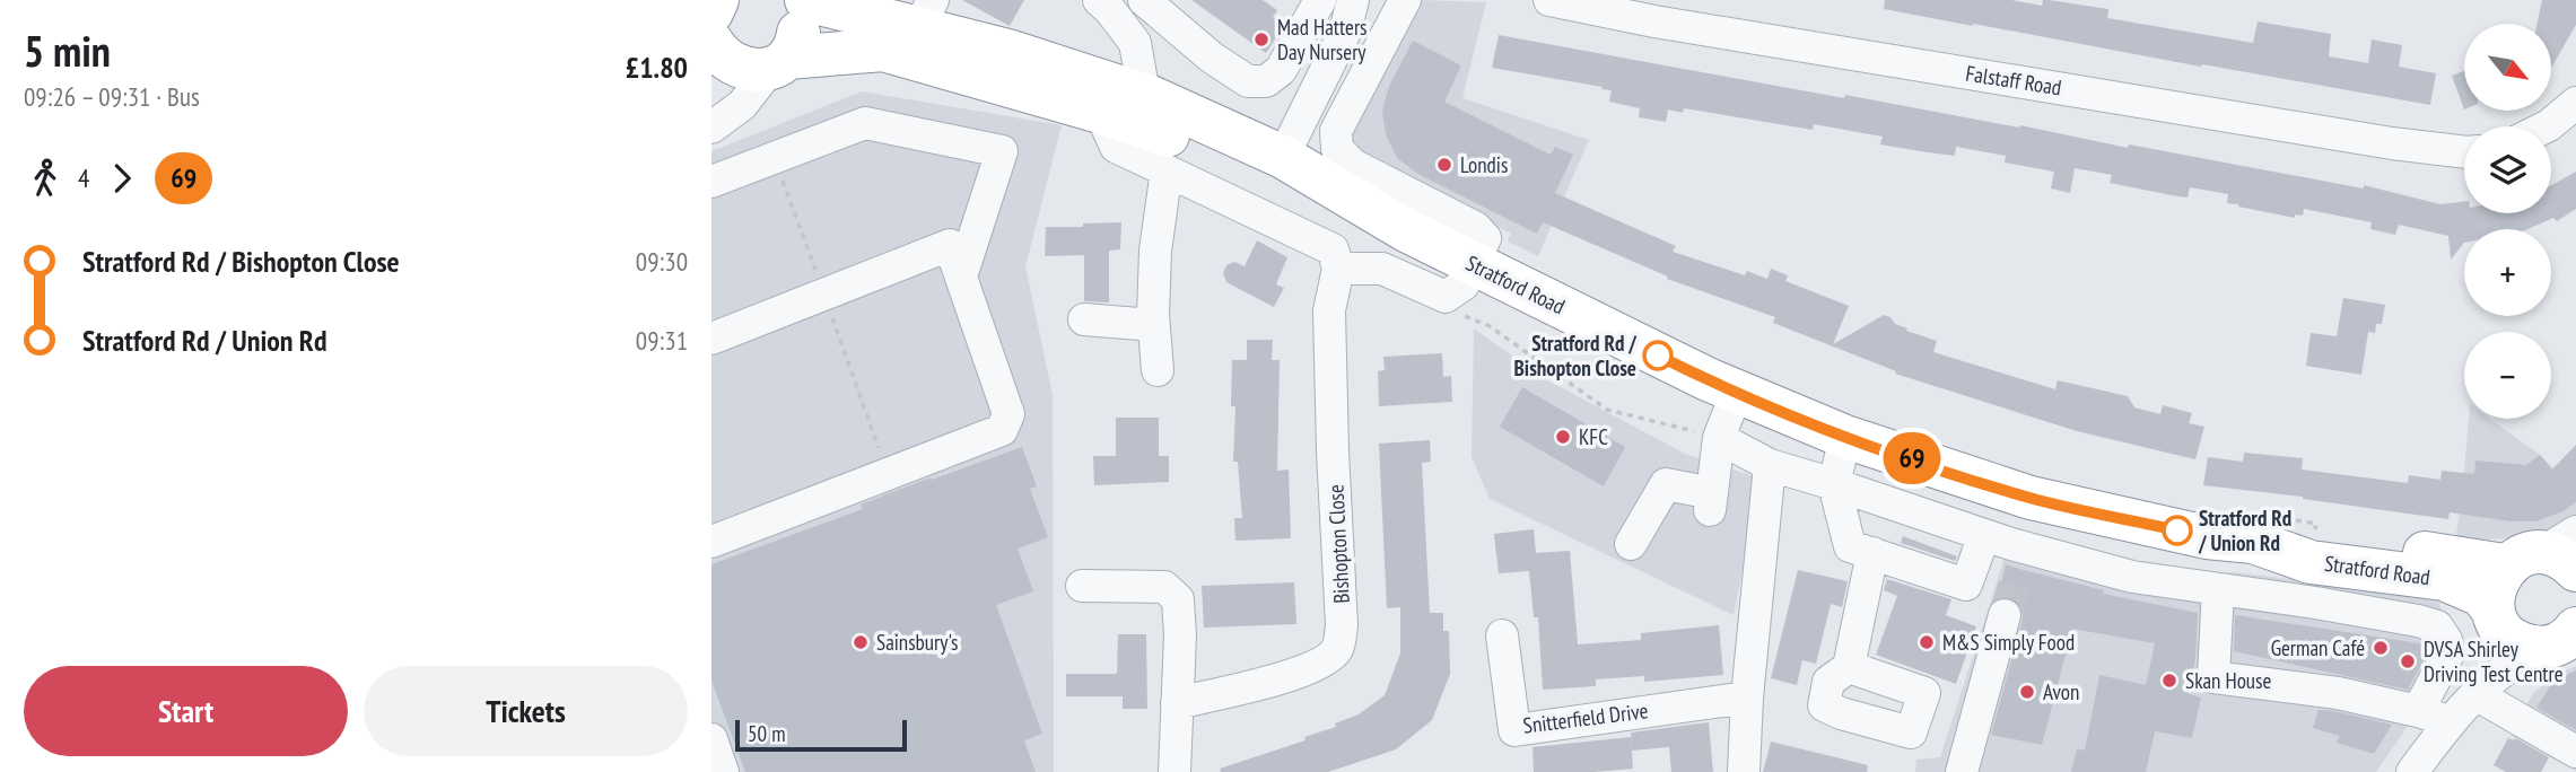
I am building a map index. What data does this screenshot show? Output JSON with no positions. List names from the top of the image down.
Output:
{
  "streets": {
    "highway": ["Stratford Road"],
    "street": ["Falstaff Road", "Bishopton Close", "Snitterfield Drive"]
  },
  "places": [
    "Mad Hatters Day Nursery",
    "Londis",
    "Stratford Rd / Bishopton Close",
    "KFC",
    "Stratford Rd / Union Rd",
    "Sainsbury's",
    "M&S Simply Food",
    "German Café",
    "DVSA Shirley Driving Test Centre",
    "Skan House",
    "Avon"
  ],
  "lines": ["bus line 69"],
  "scale_bar": "50 m",
  "north": "bottom right",
  "page": {
    "heading": ["5 min", "09:26 – 09:31 · Bus", "£1.80"],
    "on_map": "69",
    "map_buttons": ["+", "−"],
    "legs": ["4", "69"],
    "list": [
      {
        "name": "Stratford Rd / Bishopton Close",
        "value": "09:30"
      },
      {
        "name": "Stratford Rd / Union Rd",
        "value": "09:31"
      }
    ],
    "buttons": ["Start", "Tickets"],
    "scale": "50 m"
  }
}
